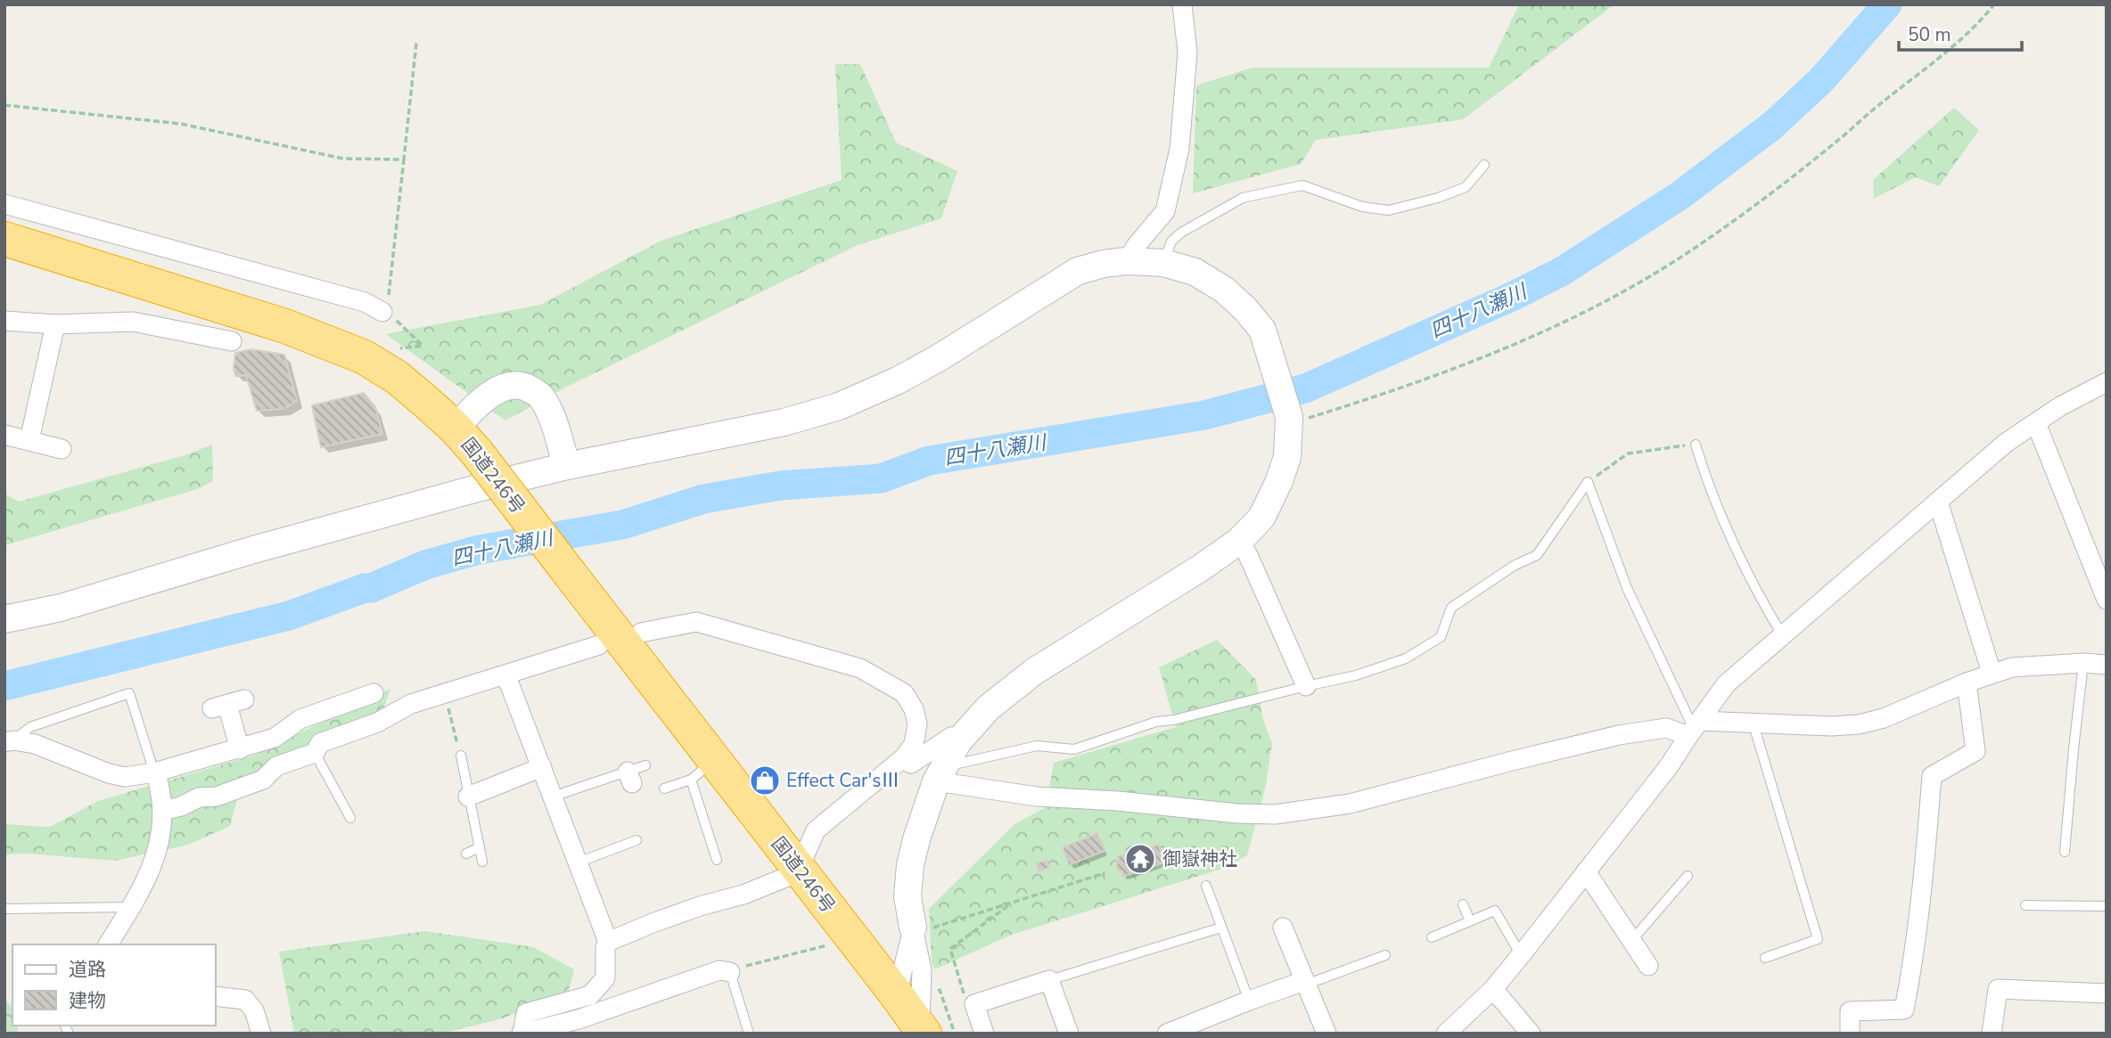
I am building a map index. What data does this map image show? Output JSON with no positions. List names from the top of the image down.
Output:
{
  "streets": {
    "highway": ["国道246号"]
  },
  "water": ["四十八瀬川"],
  "places": {
    "shop": ["Effect Car'sⅢ"],
    "temple": ["御嶽神社"]
  },
  "legend": ["道路", "建物"],
  "scale_bar": "50 m"
}
